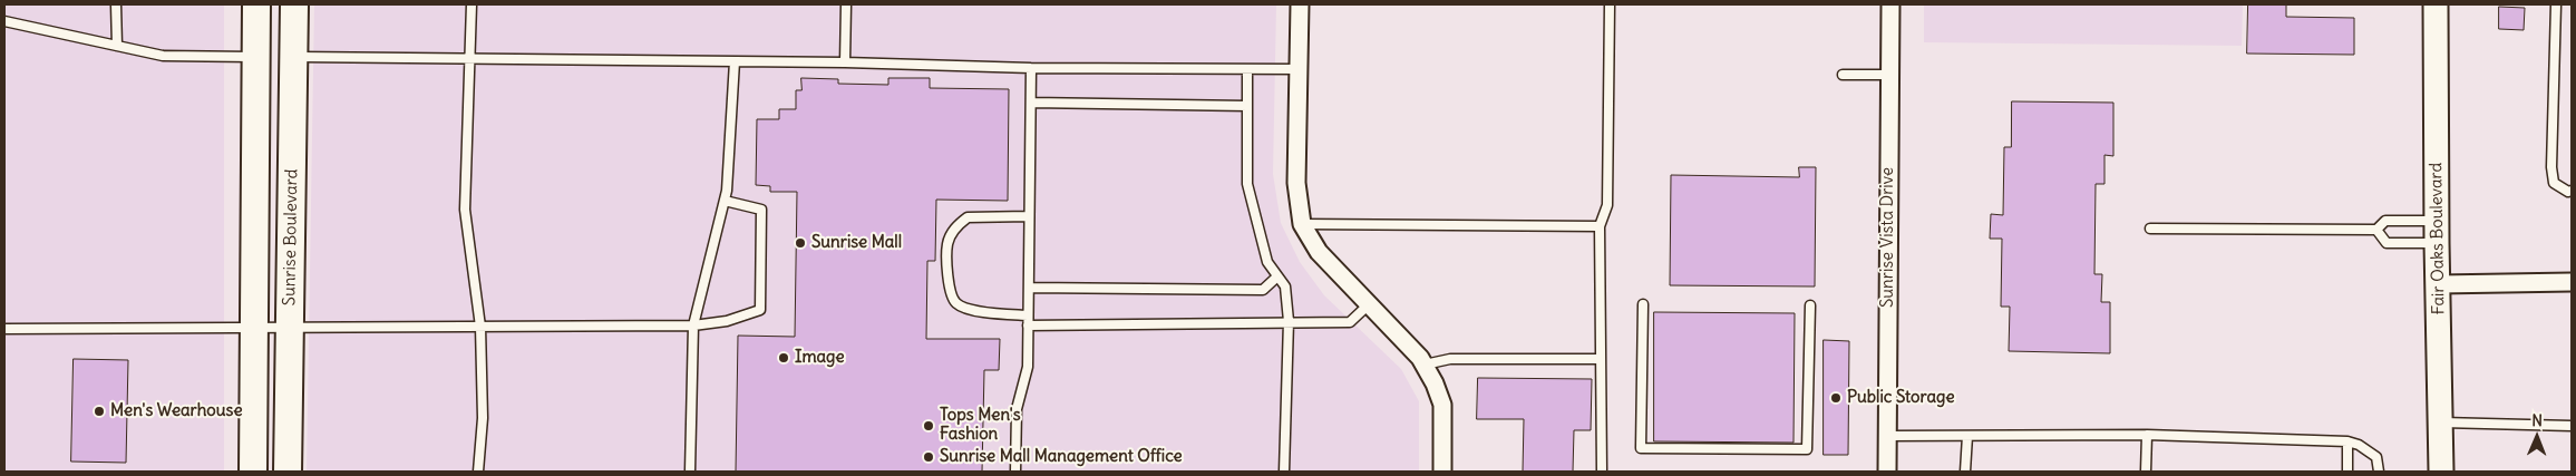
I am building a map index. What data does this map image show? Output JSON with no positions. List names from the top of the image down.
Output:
{
  "streets": {
    "main road": ["Sunrise Boulevard", "Fair Oaks Boulevard"],
    "street": ["Sunrise Vista Drive"]
  },
  "places": [
    "Sunrise Mall",
    "Image",
    "Public Storage",
    "Men's Wearhouse",
    "Tops Men's Fashion",
    "Sunrise Mall Management Office"
  ],
  "north": "top"
}
